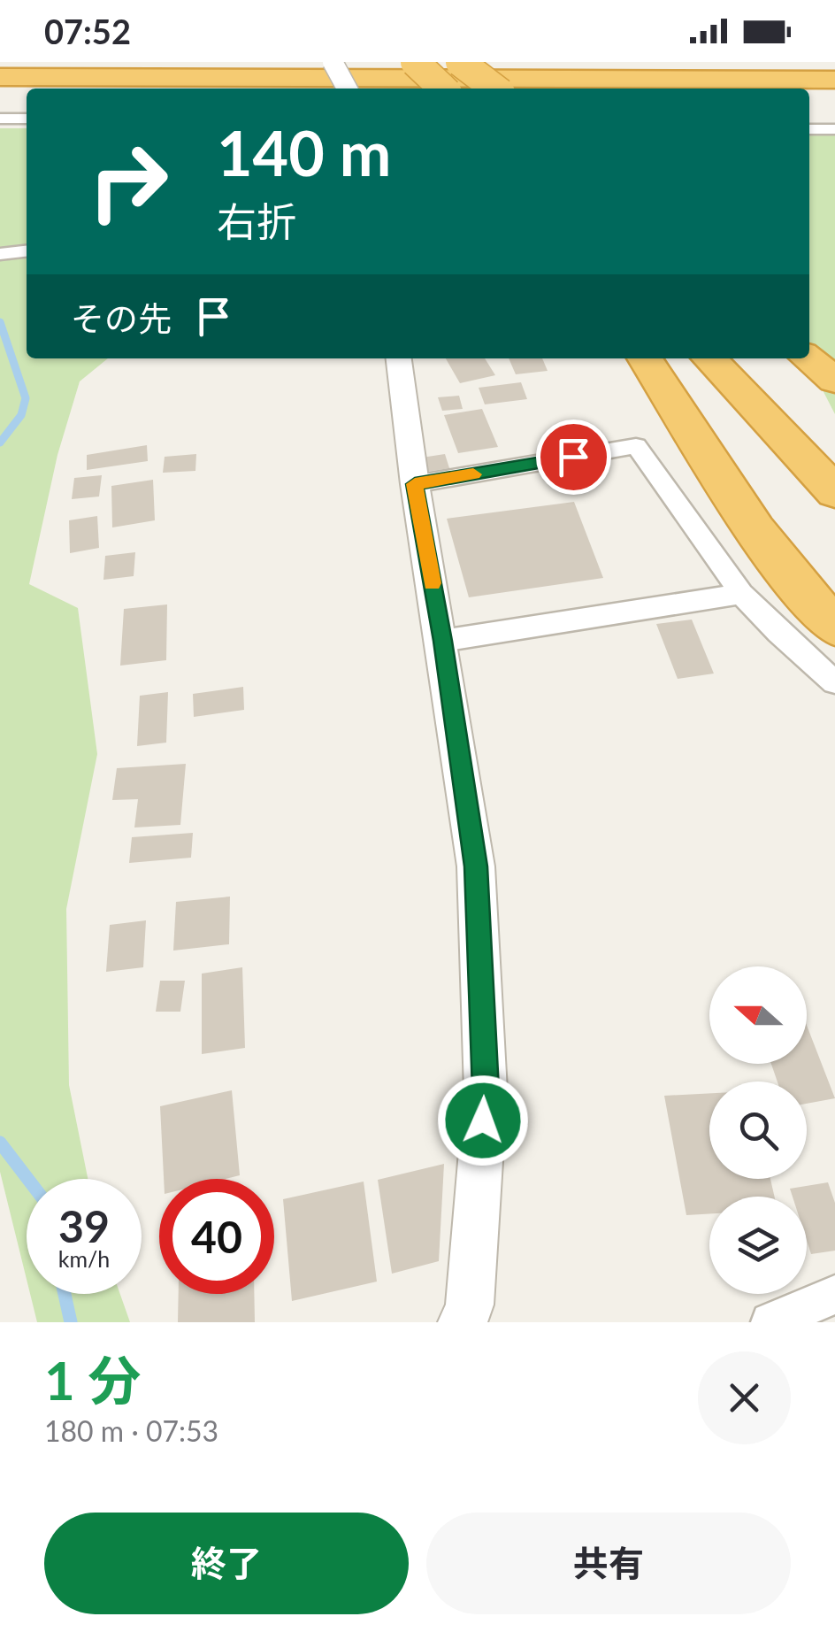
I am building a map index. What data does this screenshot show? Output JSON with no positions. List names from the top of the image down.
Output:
{
  "north": "left",
  "page": {
    "status": "07:52",
    "turn": ["140 m", "右折"],
    "then": "その先",
    "speed": "39 km/h",
    "limit": "40",
    "heading": ["1 分", "180 m · 07:53"],
    "buttons": ["終了", "共有"]
  }
}
